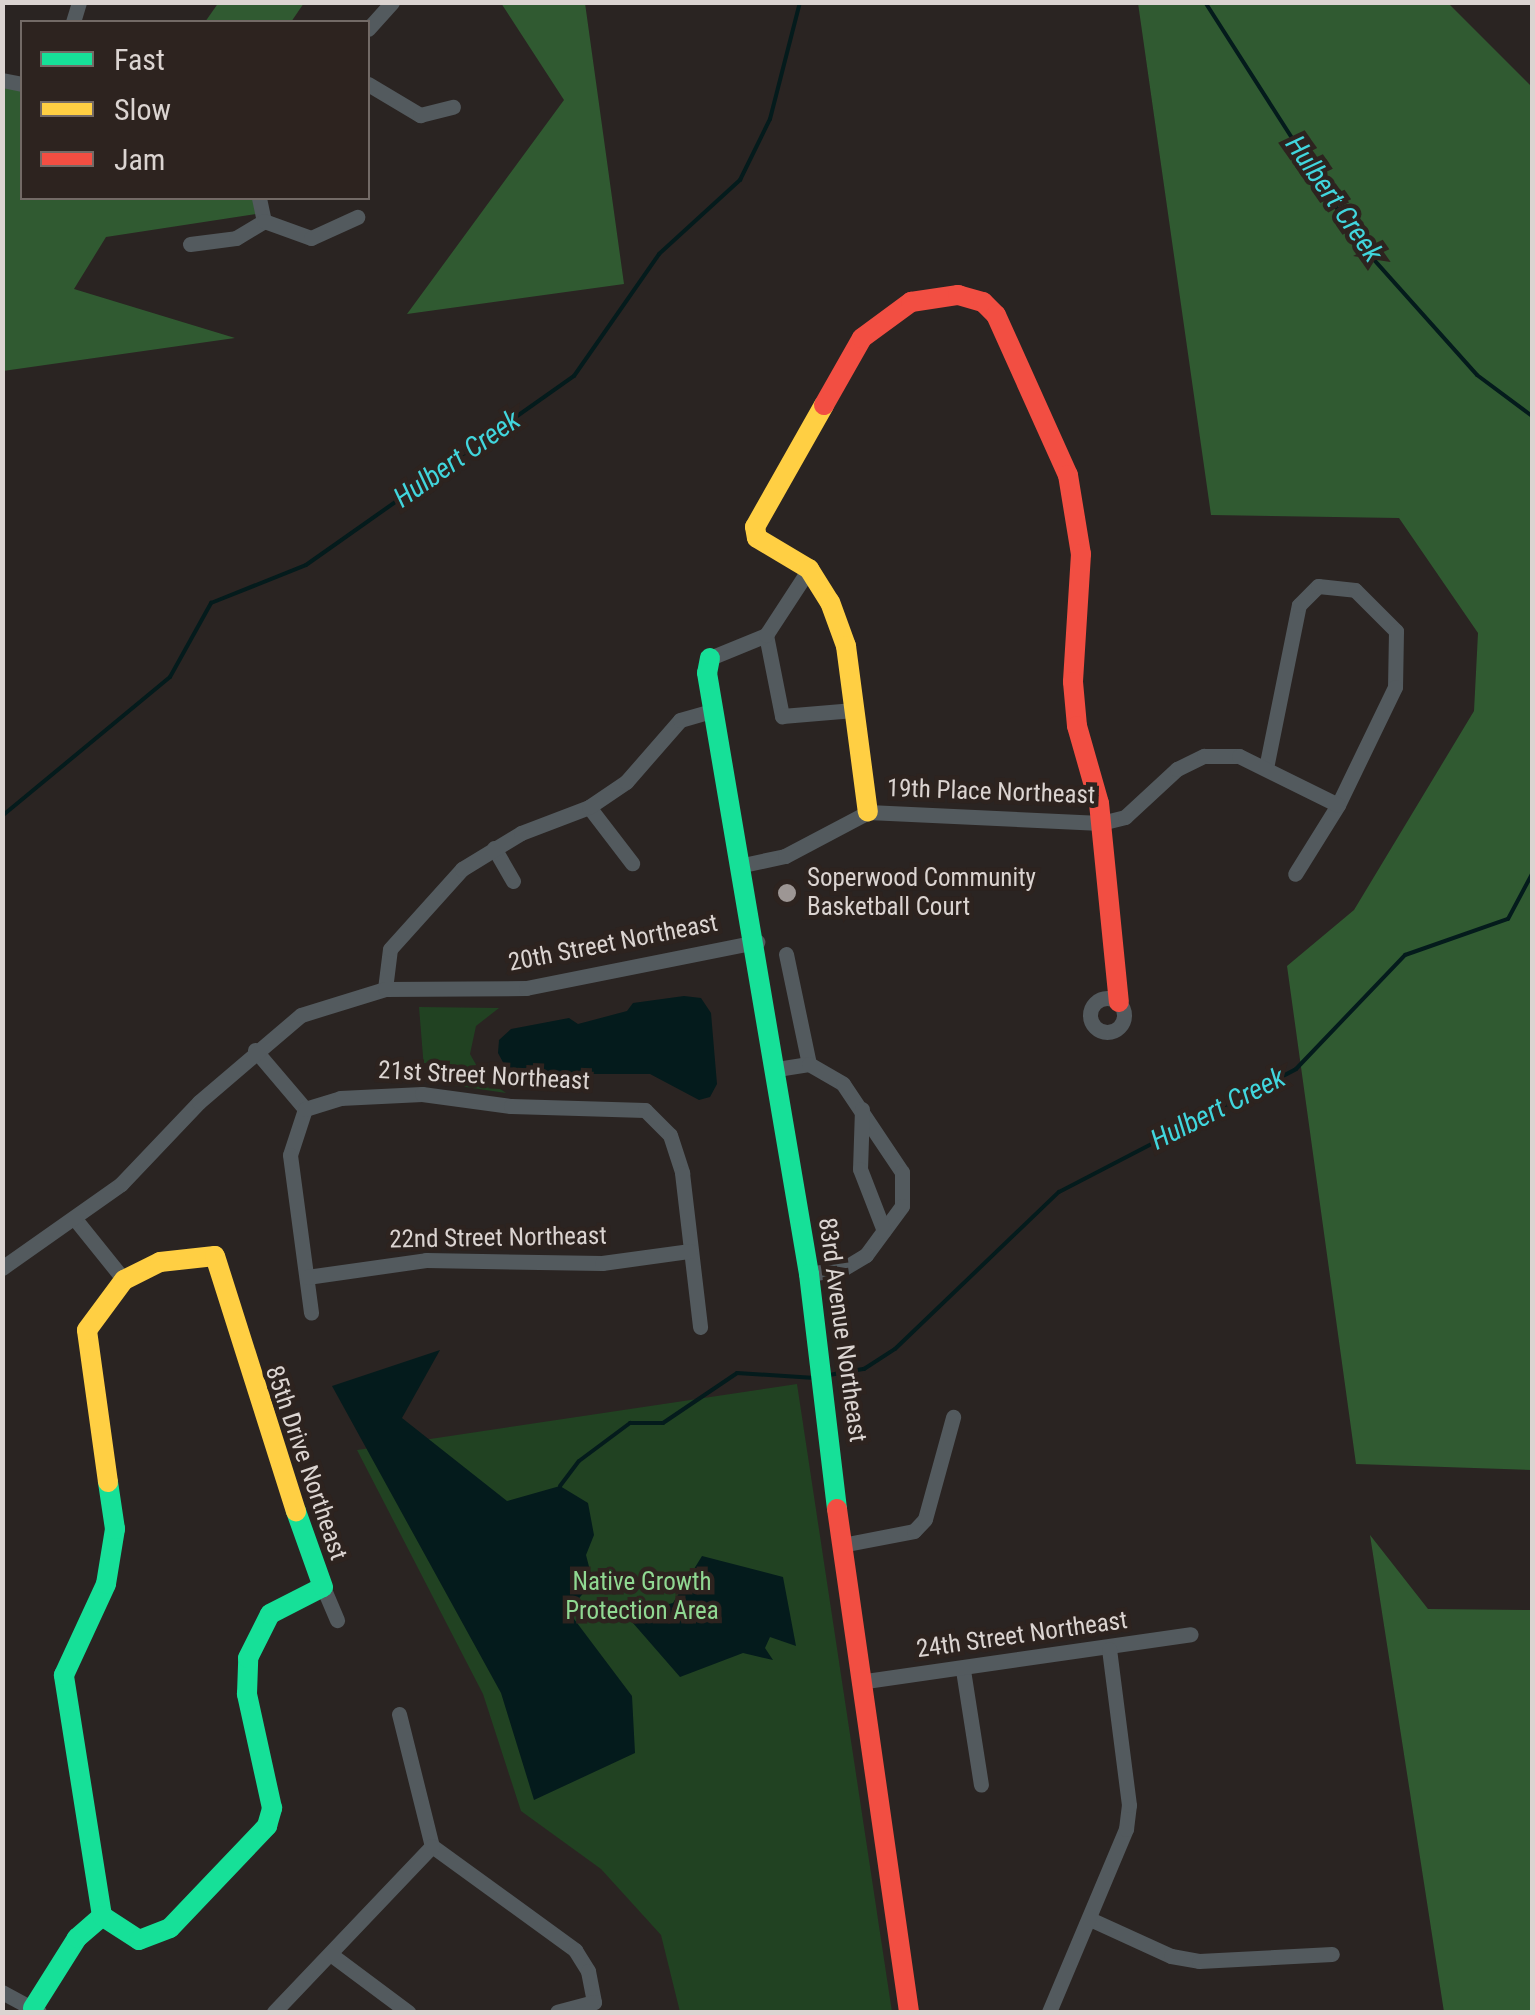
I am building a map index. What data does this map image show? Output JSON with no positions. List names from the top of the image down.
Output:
{
  "streets": {
    "street": [
      "19th Place Northeast",
      "20th Street Northeast",
      "21st Street Northeast",
      "22nd Street Northeast",
      "83rd Avenue Northeast",
      "85th Drive Northeast",
      "24th Street Northeast"
    ]
  },
  "crossings": [
    ["20th Street Northeast", "83rd Avenue Northeast"],
    ["21st Street Northeast", "22nd Street Northeast"],
    ["83rd Avenue Northeast", "24th Street Northeast"]
  ],
  "water": ["Hulbert Creek"],
  "parks": ["Native Growth Protection Area"],
  "places": ["Soperwood Community Basketball Court"],
  "legend": ["Fast", "Slow", "Jam"]
}
